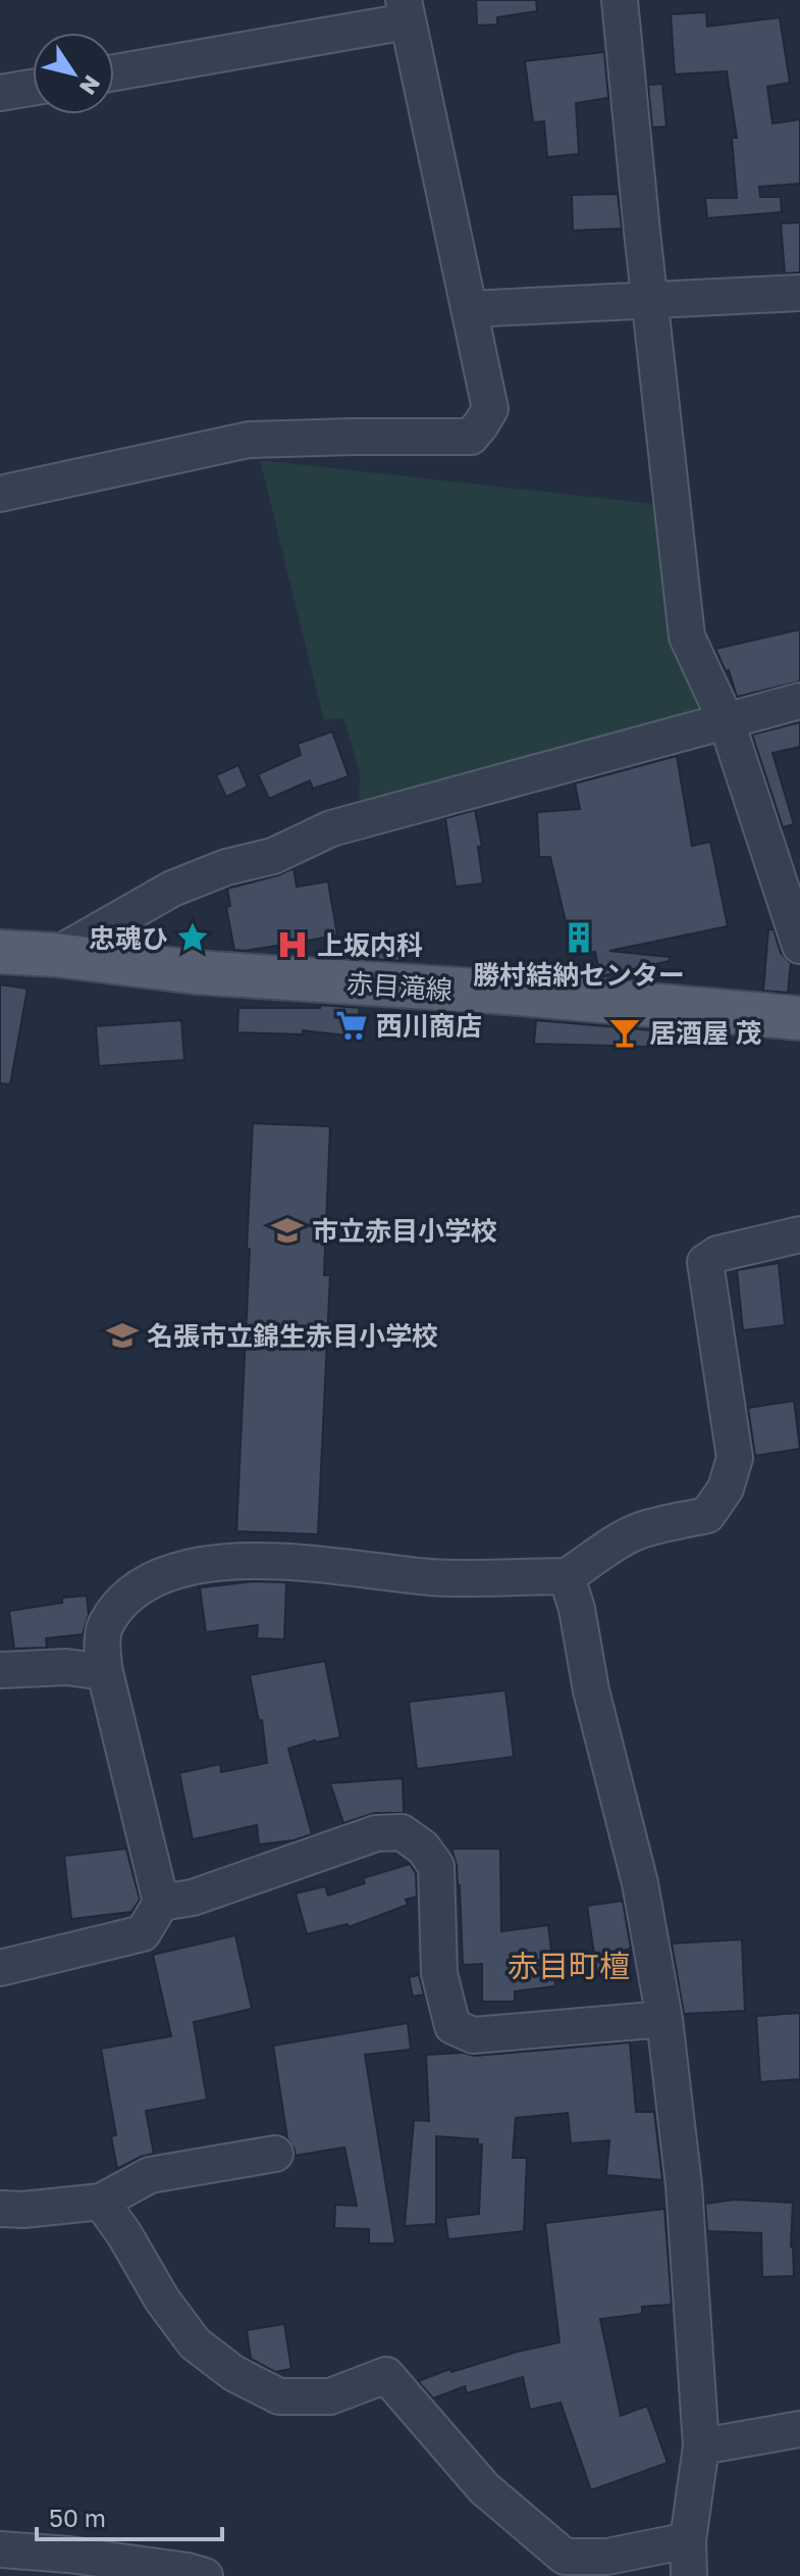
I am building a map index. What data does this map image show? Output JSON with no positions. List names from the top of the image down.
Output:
{
  "streets": {
    "main road": ["赤目滝線"]
  },
  "districts": ["赤目町檀"],
  "places": {
    "place": ["忠魂ひ"],
    "building": ["勝村結納センター"],
    "hospital": ["上坂内科"],
    "supermarket": ["西川商店"],
    "bar": ["居酒屋 茂"],
    "school or university": ["市立赤目小学校", "名張市立錦生赤目小学校"]
  },
  "scale_bar": "50 m",
  "north": "bottom right"
}
